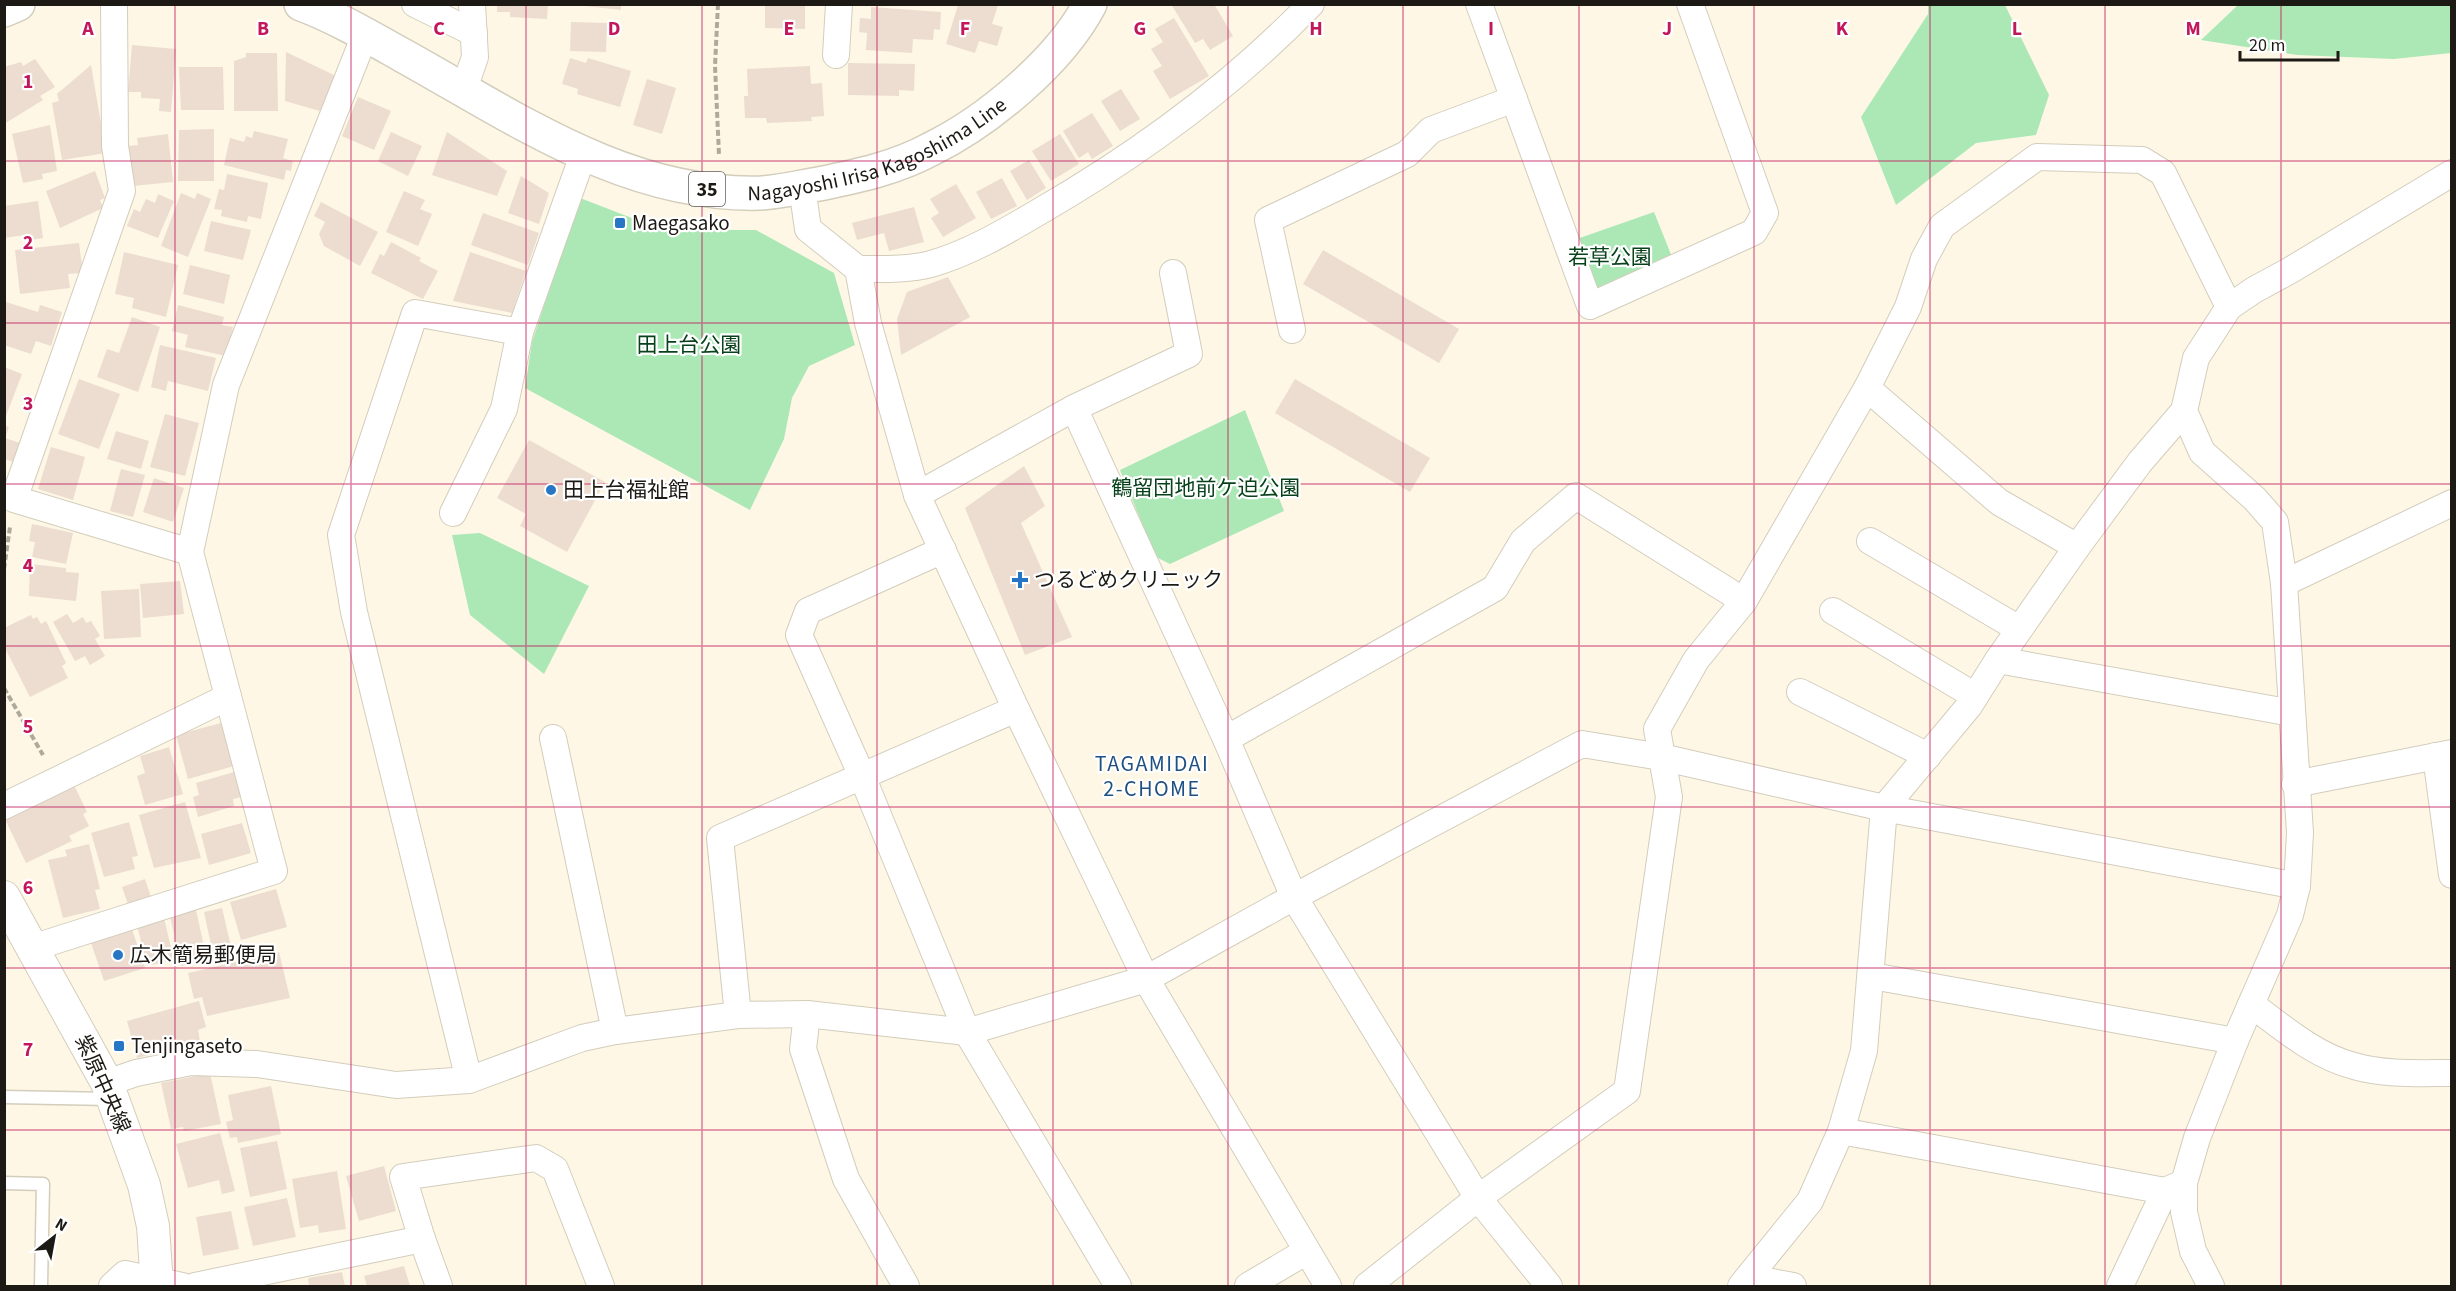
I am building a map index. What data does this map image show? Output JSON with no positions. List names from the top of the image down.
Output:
{
  "streets": {
    "main road": ["Nagayoshi Irisa Kagoshima Line", "35"],
    "street": ["紫原中央線"]
  },
  "districts": ["TAGAMIDAI 2-CHOME"],
  "parks": ["若草公園", "田上台公園", "鶴留団地前ケ迫公園"],
  "places": {
    "transit": ["Maegasako", "Tenjingaseto"],
    "other": ["田上台福祉館", "広木簡易郵便局"],
    "health": ["つるどめクリニック"]
  },
  "scale_bar": "20 m",
  "north": "top right",
  "grid": {
    "columns": [
      "A",
      "B",
      "C",
      "D",
      "E",
      "F",
      "G",
      "H",
      "I",
      "J",
      "K",
      "L",
      "M"
    ],
    "rows": [
      "1",
      "2",
      "3",
      "4",
      "5",
      "6",
      "7"
    ]
  }
}
